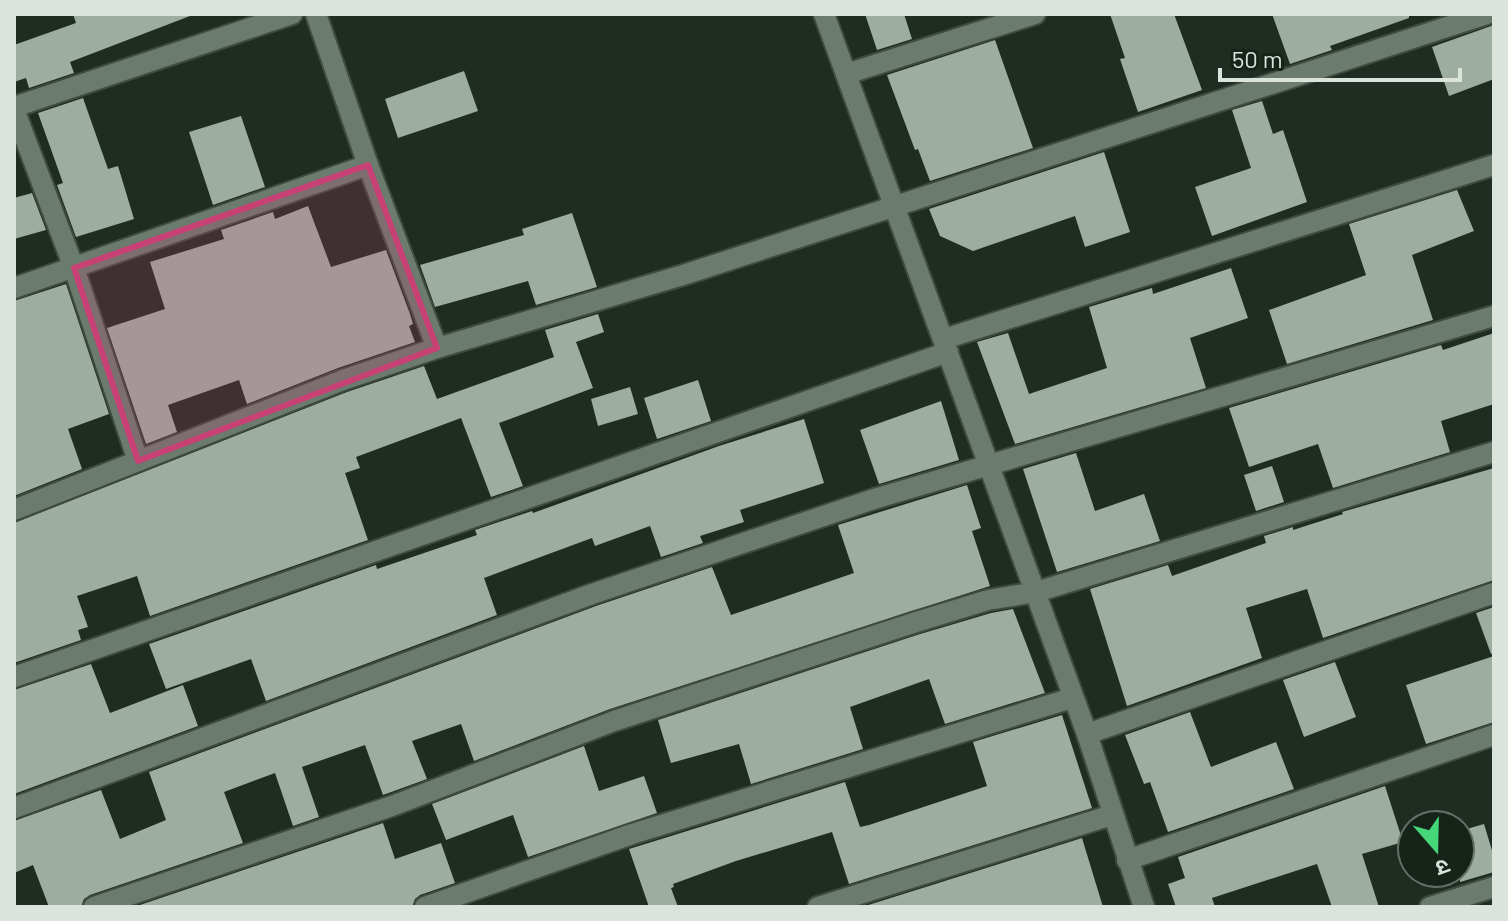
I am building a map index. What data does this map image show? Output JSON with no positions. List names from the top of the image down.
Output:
{
  "scale_bar": "50 m",
  "north": "bottom"
}
